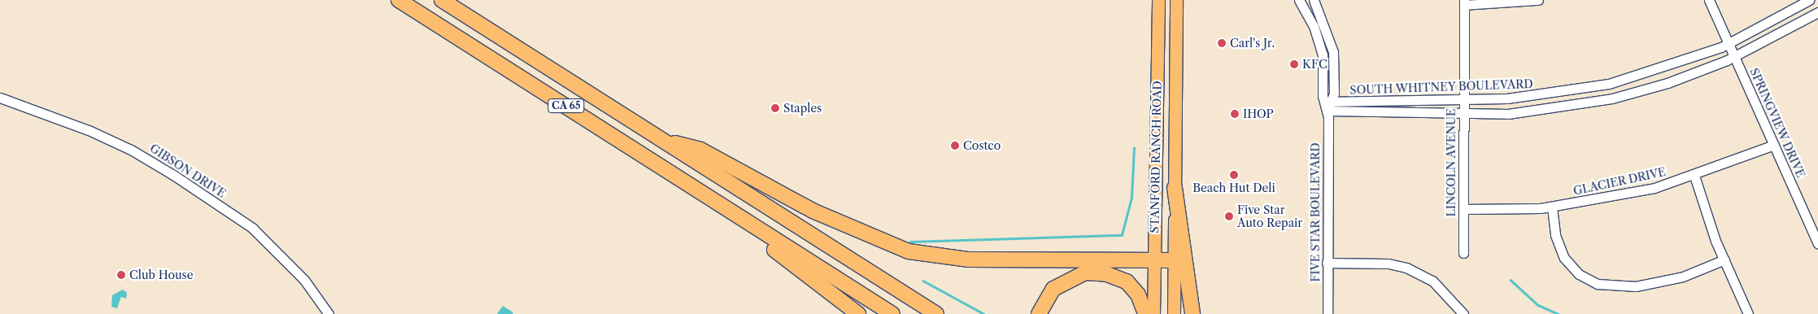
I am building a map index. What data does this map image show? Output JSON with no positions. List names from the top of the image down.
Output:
{
  "streets": {
    "highway": ["CA 65"],
    "main road": ["STANFORD RANCH ROAD"],
    "street": [
      "SOUTH WHITNEY BOULEVARD",
      "SPRINGVIEW DRIVE",
      "LINCOLN AVENUE",
      "GIBSON DRIVE",
      "GLACIER DRIVE",
      "FIVE STAR BOULEVARD"
    ]
  },
  "crossings": [
    ["SOUTH WHITNEY BOULEVARD", "SPRINGVIEW DRIVE"],
    ["SOUTH WHITNEY BOULEVARD", "LINCOLN AVENUE"],
    ["SOUTH WHITNEY BOULEVARD", "FIVE STAR BOULEVARD"],
    ["SPRINGVIEW DRIVE", "GLACIER DRIVE"],
    ["LINCOLN AVENUE", "GLACIER DRIVE"]
  ],
  "places": [
    "Carl's Jr.",
    "KFC",
    "Staples",
    "IHOP",
    "Costco",
    "Beach Hut Deli",
    "Five Star Auto Repair",
    "Club House"
  ]
}
